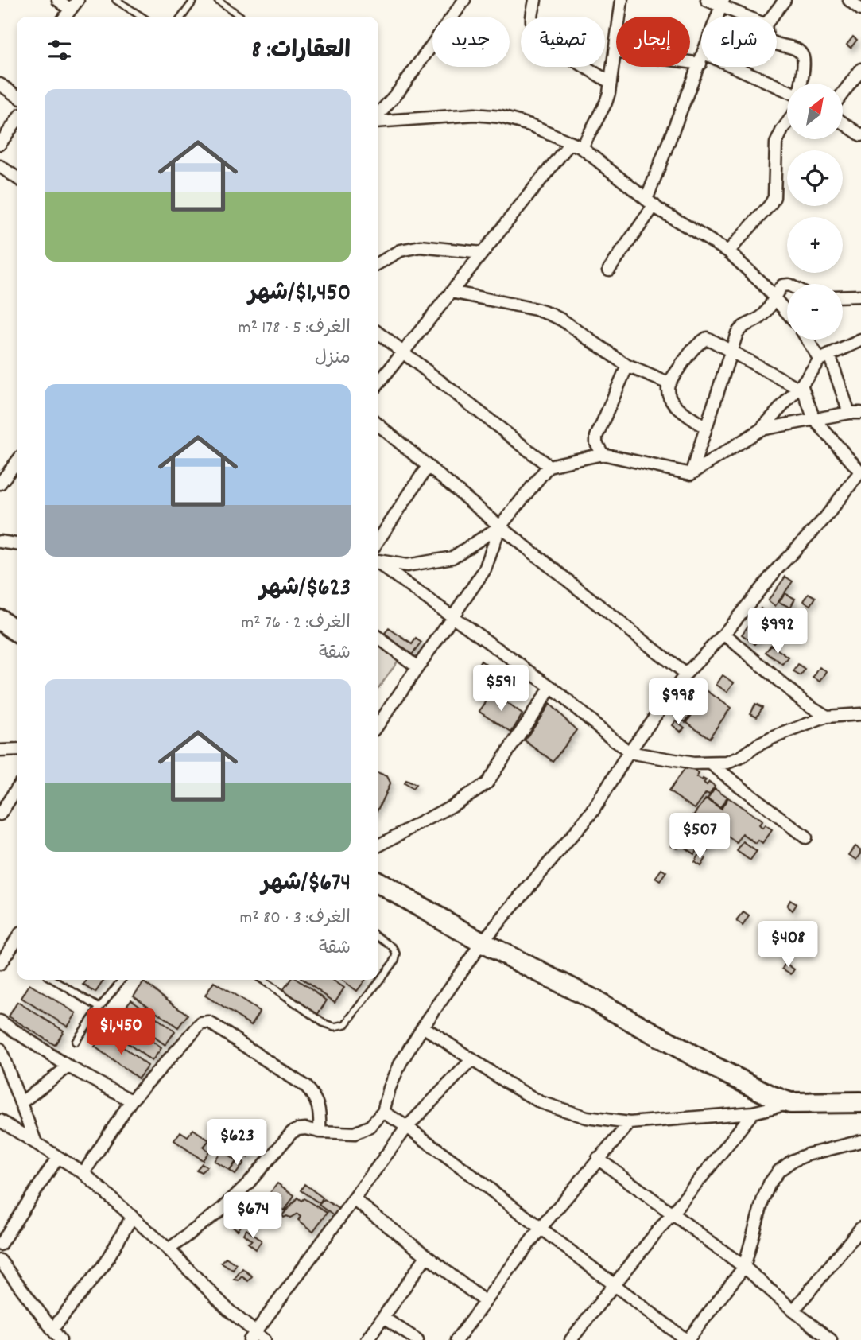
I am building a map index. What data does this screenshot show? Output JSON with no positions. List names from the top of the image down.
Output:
{
  "north": "top right",
  "page": {
    "chip": [
      "شراء",
      "إيجار",
      "تصفية",
      "جديد"
    ],
    "heading": "العقارات: 8",
    "map_buttons": ["+", "−"],
    "list": [
      {
        "name": "$1,450/شهر",
        "note": "الغرف: 5 · 178 m² · منزل"
      },
      {
        "name": "$623/شهر",
        "note": "الغرف: 2 · 76 m² · شقة"
      },
      {
        "name": "$674/شهر",
        "note": "الغرف: 3 · 80 m² · شقة"
      }
    ],
    "price": [
      "$992",
      "$591",
      "$998",
      "$507",
      "$408",
      "$1,450",
      "$623",
      "$674"
    ]
  }
}
